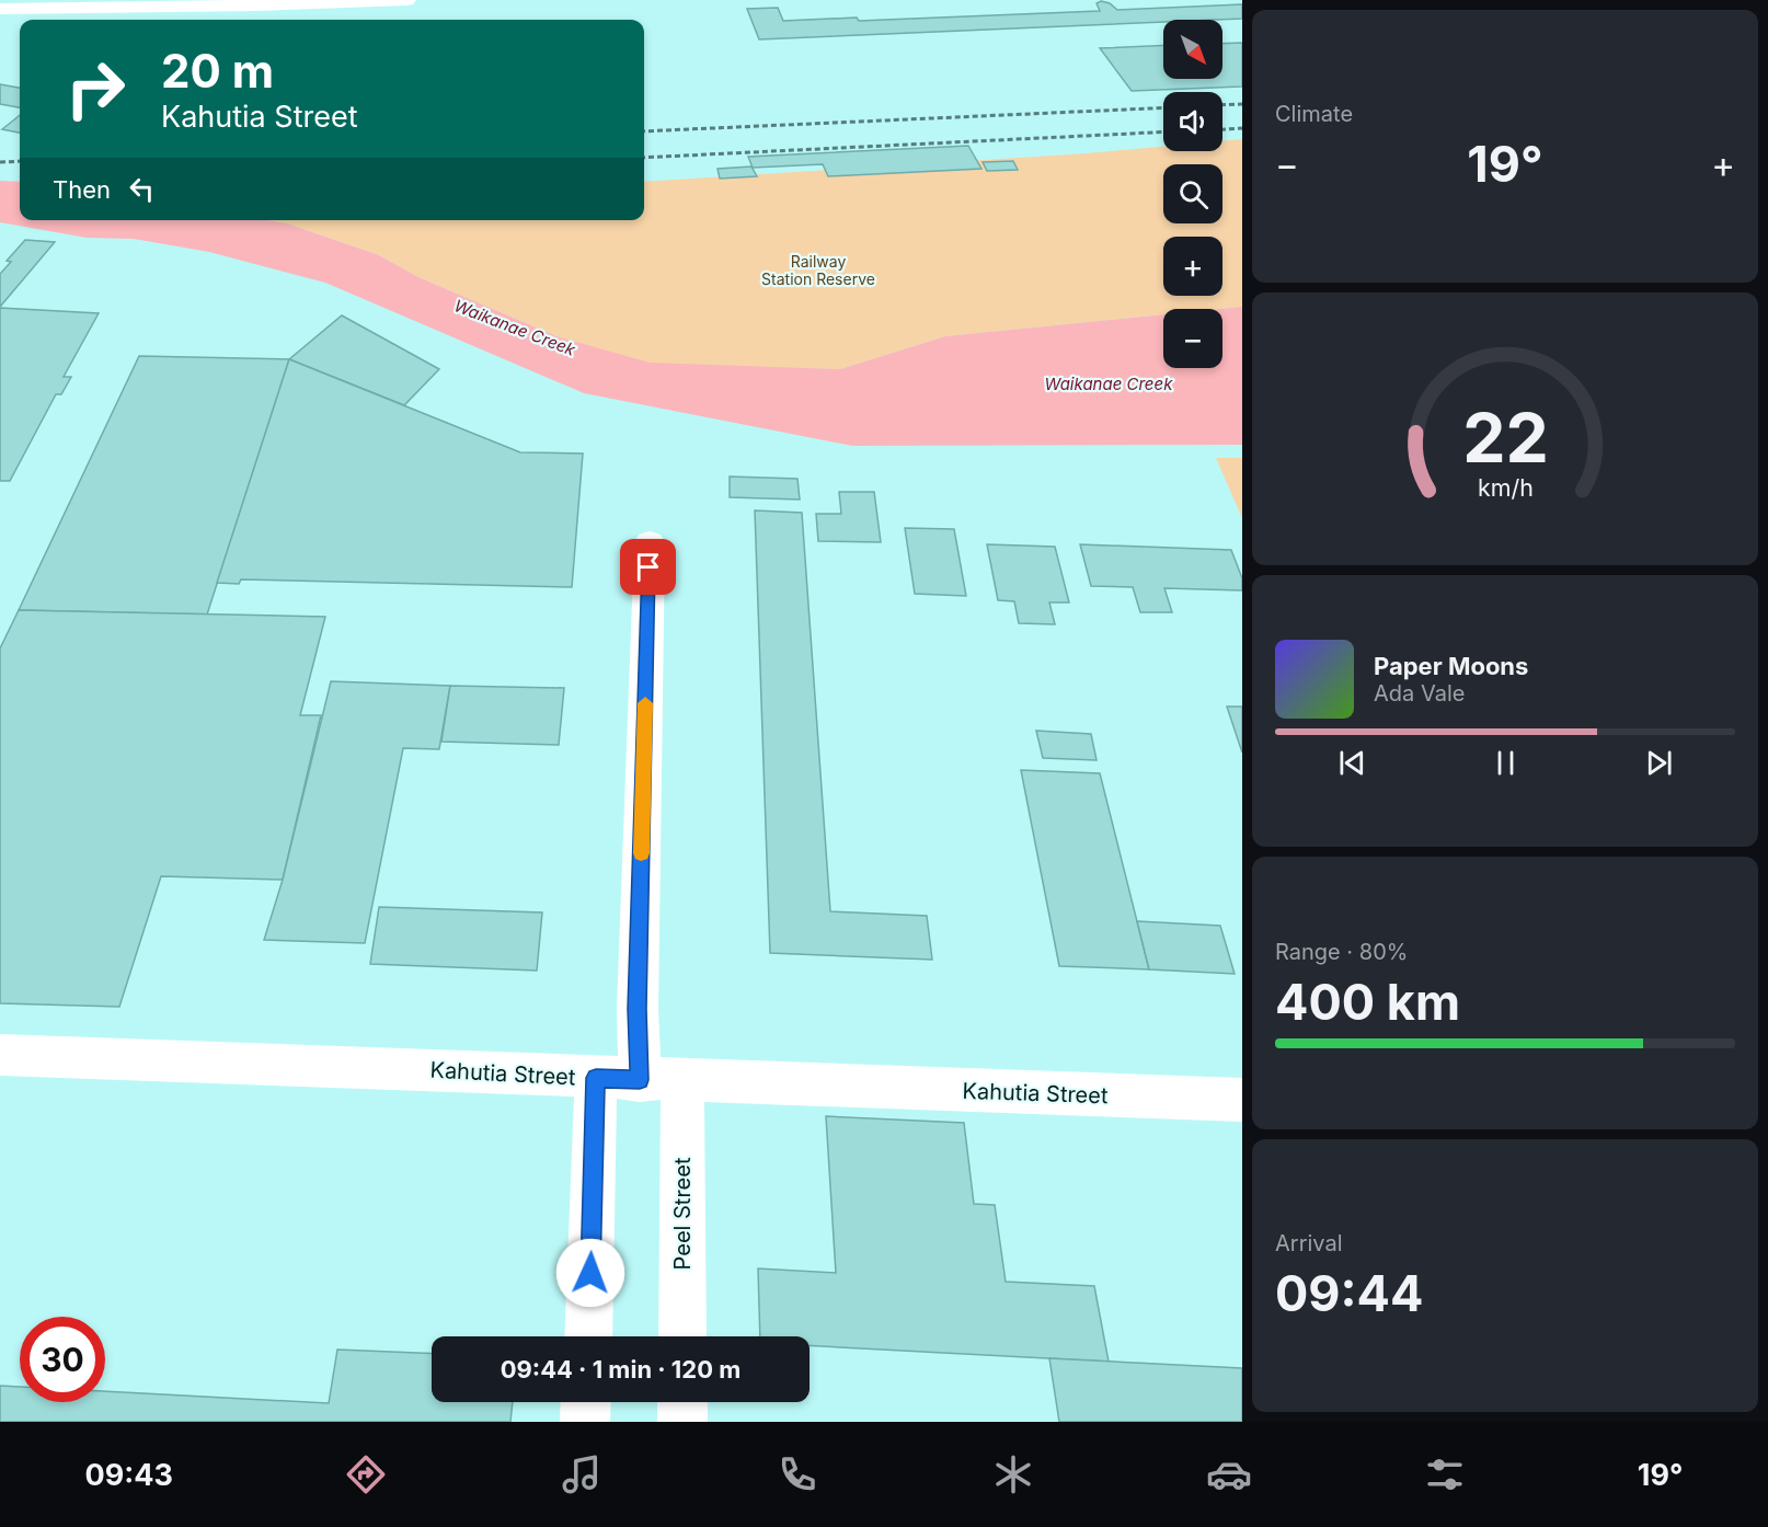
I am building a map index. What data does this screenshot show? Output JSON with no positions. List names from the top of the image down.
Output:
{
  "streets": {
    "street": ["Kahutia Street", "Peel Street"]
  },
  "crossings": [
    ["Kahutia Street", "Peel Street"]
  ],
  "water": ["Waikanae Creek"],
  "parks": ["Railway Station Reserve"],
  "north": "bottom right",
  "page": {
    "tile": [
      "Climate",
      ["Range · 80%", "400 km"],
      ["Arrival", "09:44"]
    ],
    "map_buttons": ["+", "−"],
    "turn": ["20 m", "Kahutia Street"],
    "heat": ["−", "19°", "+"],
    "then": "Then",
    "song": ["Paper Moons", "Ada Vale"],
    "limit": "30",
    "trip": "09:44 · 1 min · 120 m",
    "tabs": ["09:43", "19°"],
    "gauge": ["22", "km/h"]
  }
}
